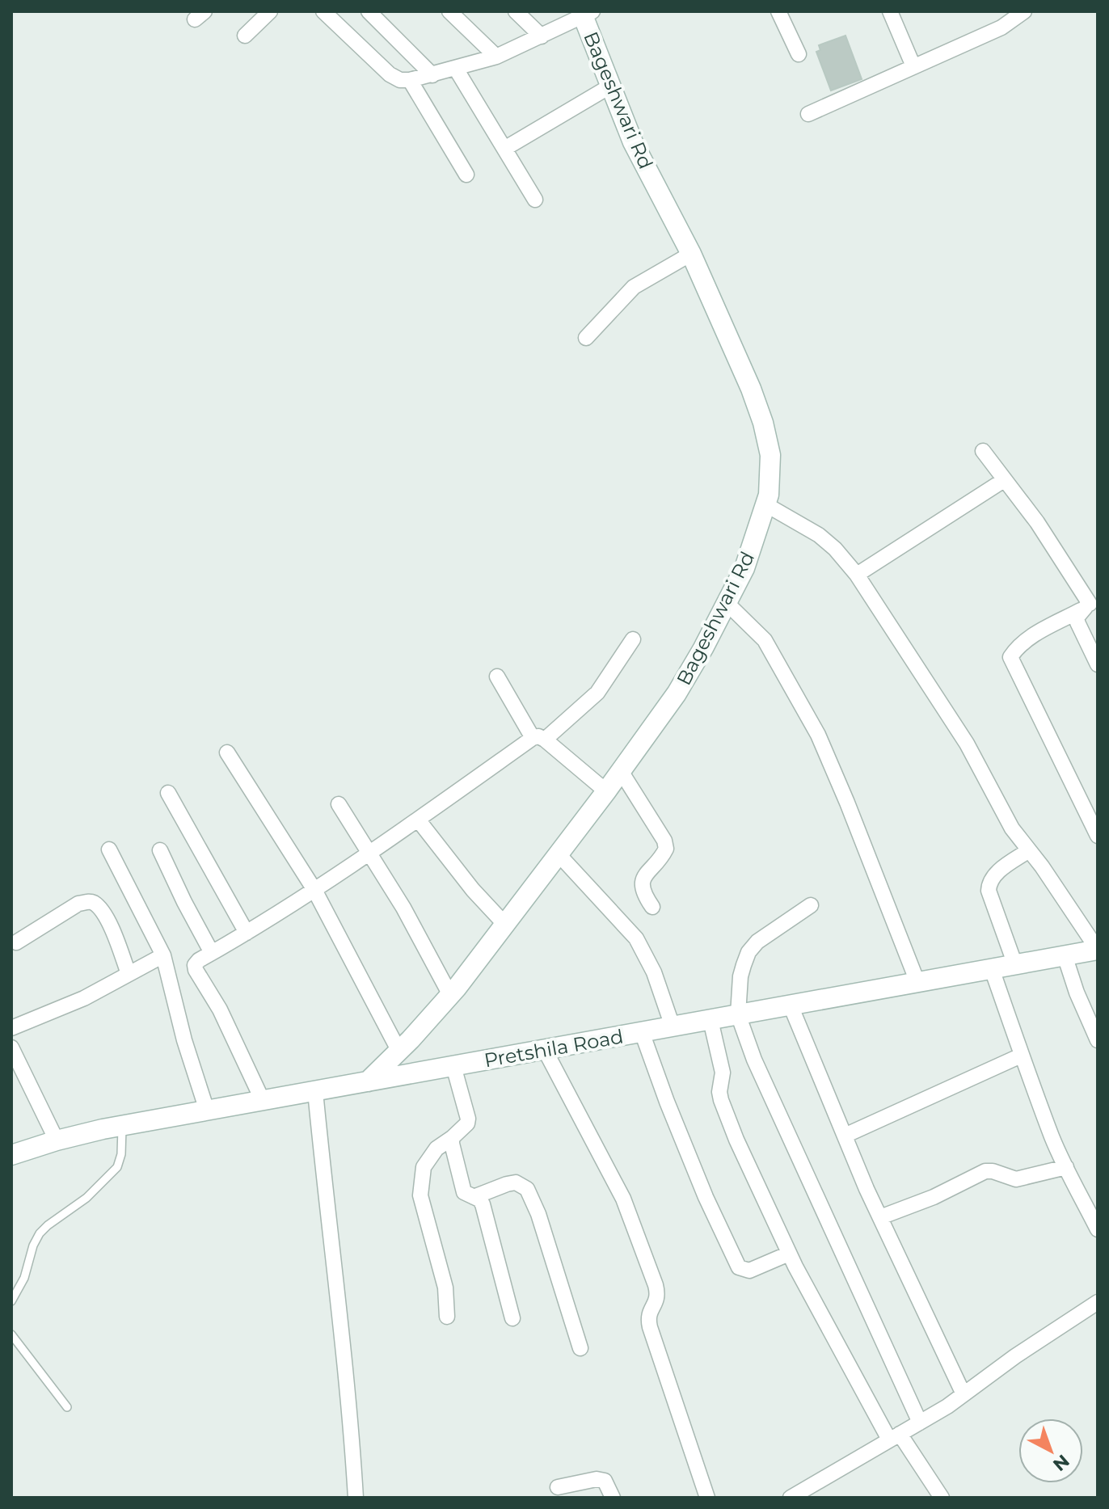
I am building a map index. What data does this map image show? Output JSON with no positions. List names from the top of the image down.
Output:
{
  "streets": {
    "street": ["Bageshwari Rd", "Pretshila Road"]
  },
  "crossings": [
    ["Bageshwari Rd", "Pretshila Road"]
  ],
  "north": "bottom right"
}
